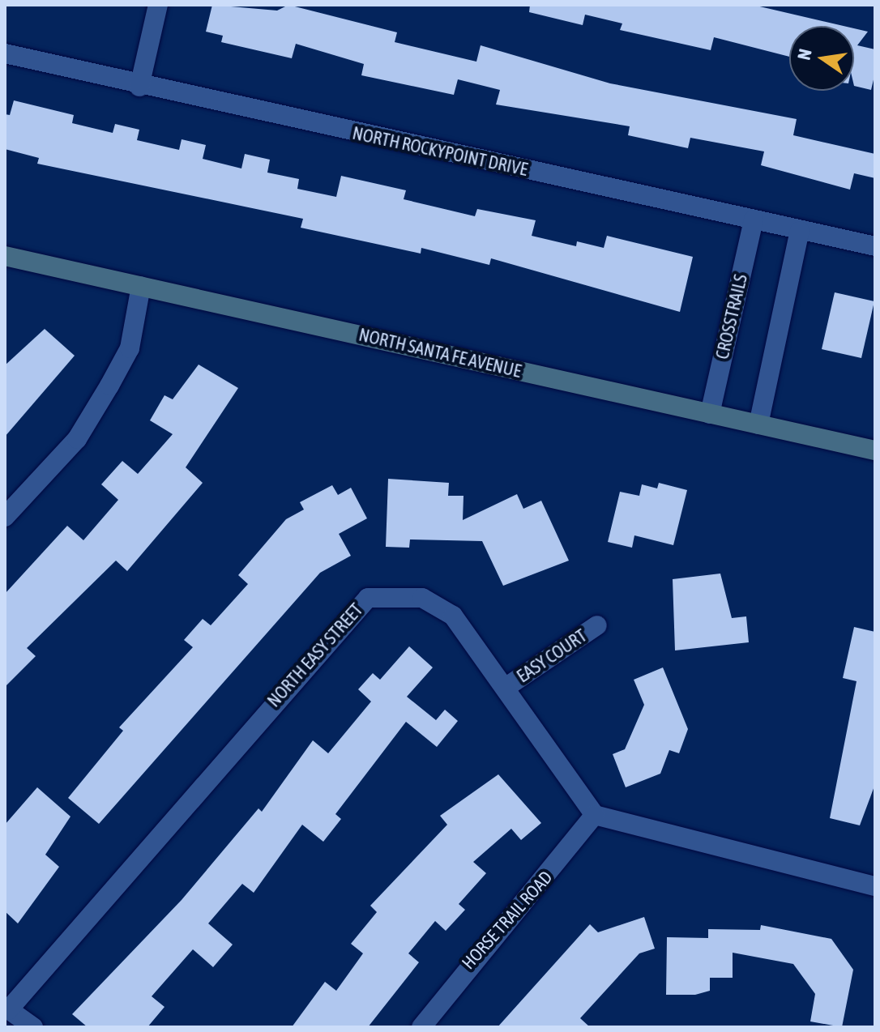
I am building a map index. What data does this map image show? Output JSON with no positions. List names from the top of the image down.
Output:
{
  "streets": {
    "main road": ["NORTH SANTA FE AVENUE"],
    "street": [
      "NORTH ROCKYPOINT DRIVE",
      "CROSSTRAILS",
      "NORTH EASY STREET",
      "EASY COURT",
      "HORSE TRAIL ROAD"
    ]
  },
  "crossings": [
    ["NORTH ROCKYPOINT DRIVE", "CROSSTRAILS"],
    ["CROSSTRAILS", "NORTH SANTA FE AVENUE"],
    ["NORTH EASY STREET", "EASY COURT"],
    ["NORTH EASY STREET", "HORSE TRAIL ROAD"]
  ],
  "north": "left"
}
